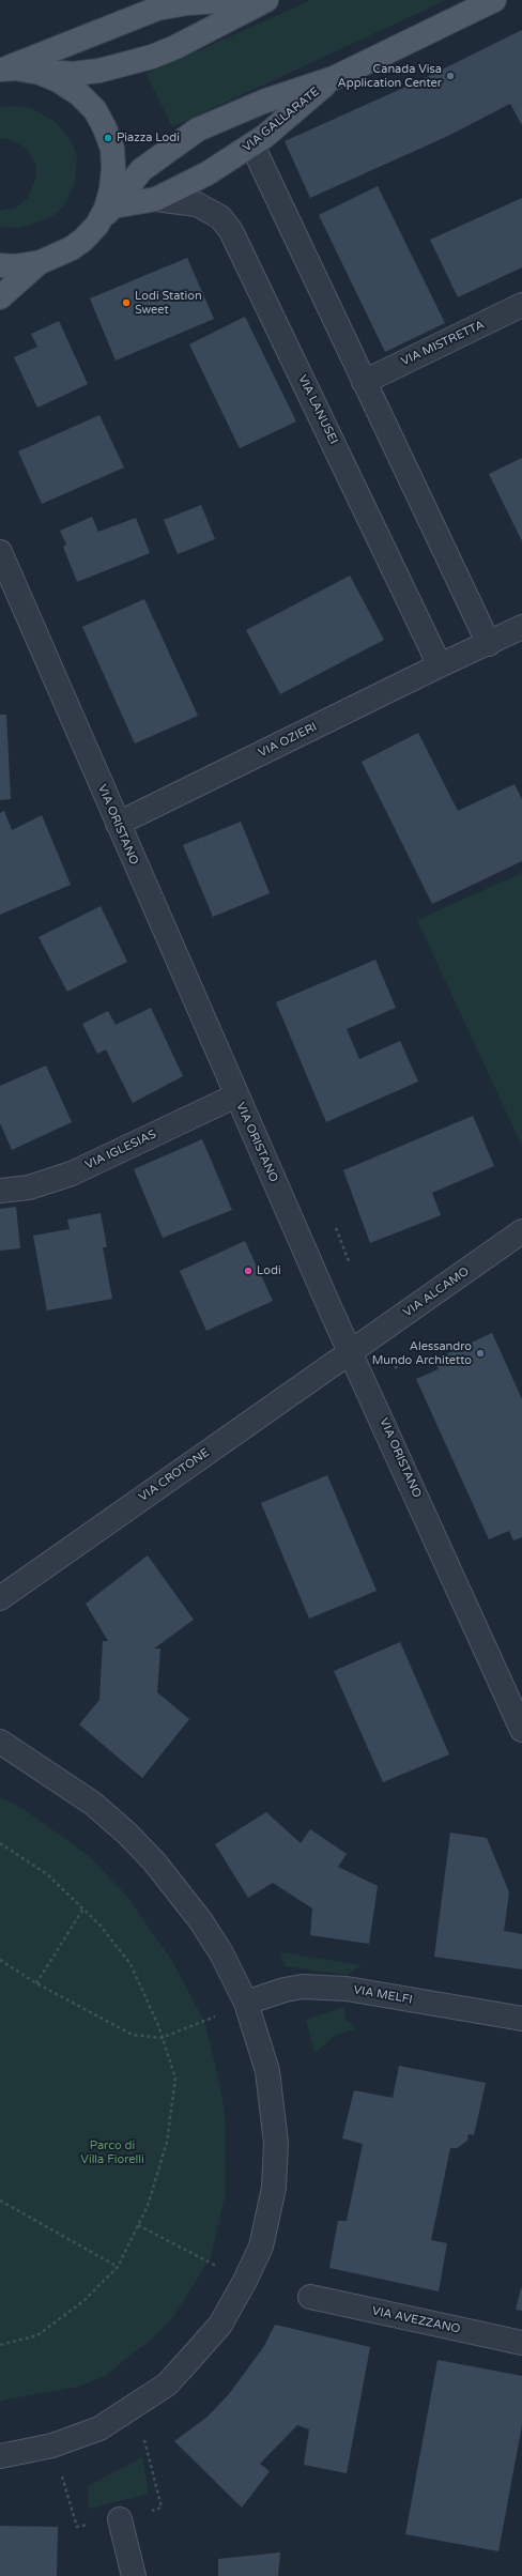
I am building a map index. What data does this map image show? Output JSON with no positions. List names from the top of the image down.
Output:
{
  "streets": {
    "main road": ["VIA GALLARATE"],
    "street": [
      "VIA MISTRETTA",
      "VIA LANUSEI",
      "VIA OZIERI",
      "VIA ORISTANO",
      "VIA IGLESIAS",
      "VIA ALCAMO",
      "VIA CROTONE",
      "VIA MELFI",
      "VIA AVEZZANO"
    ]
  },
  "crossings": [
    ["VIA GALLARATE", "VIA LANUSEI"],
    ["VIA LANUSEI", "VIA OZIERI"],
    ["VIA OZIERI", "VIA ORISTANO"],
    ["VIA ORISTANO", "VIA IGLESIAS"],
    ["VIA ORISTANO", "VIA ALCAMO"],
    ["VIA ORISTANO", "VIA CROTONE"],
    ["VIA ALCAMO", "VIA CROTONE"]
  ],
  "parks": ["Parco di Villa Fiorelli"],
  "places": [
    "Canada Visa Application Center",
    "Piazza Lodi",
    "Lodi Station Sweet",
    "Lodi",
    "Alessandro Mundo Architetto"
  ]
}
